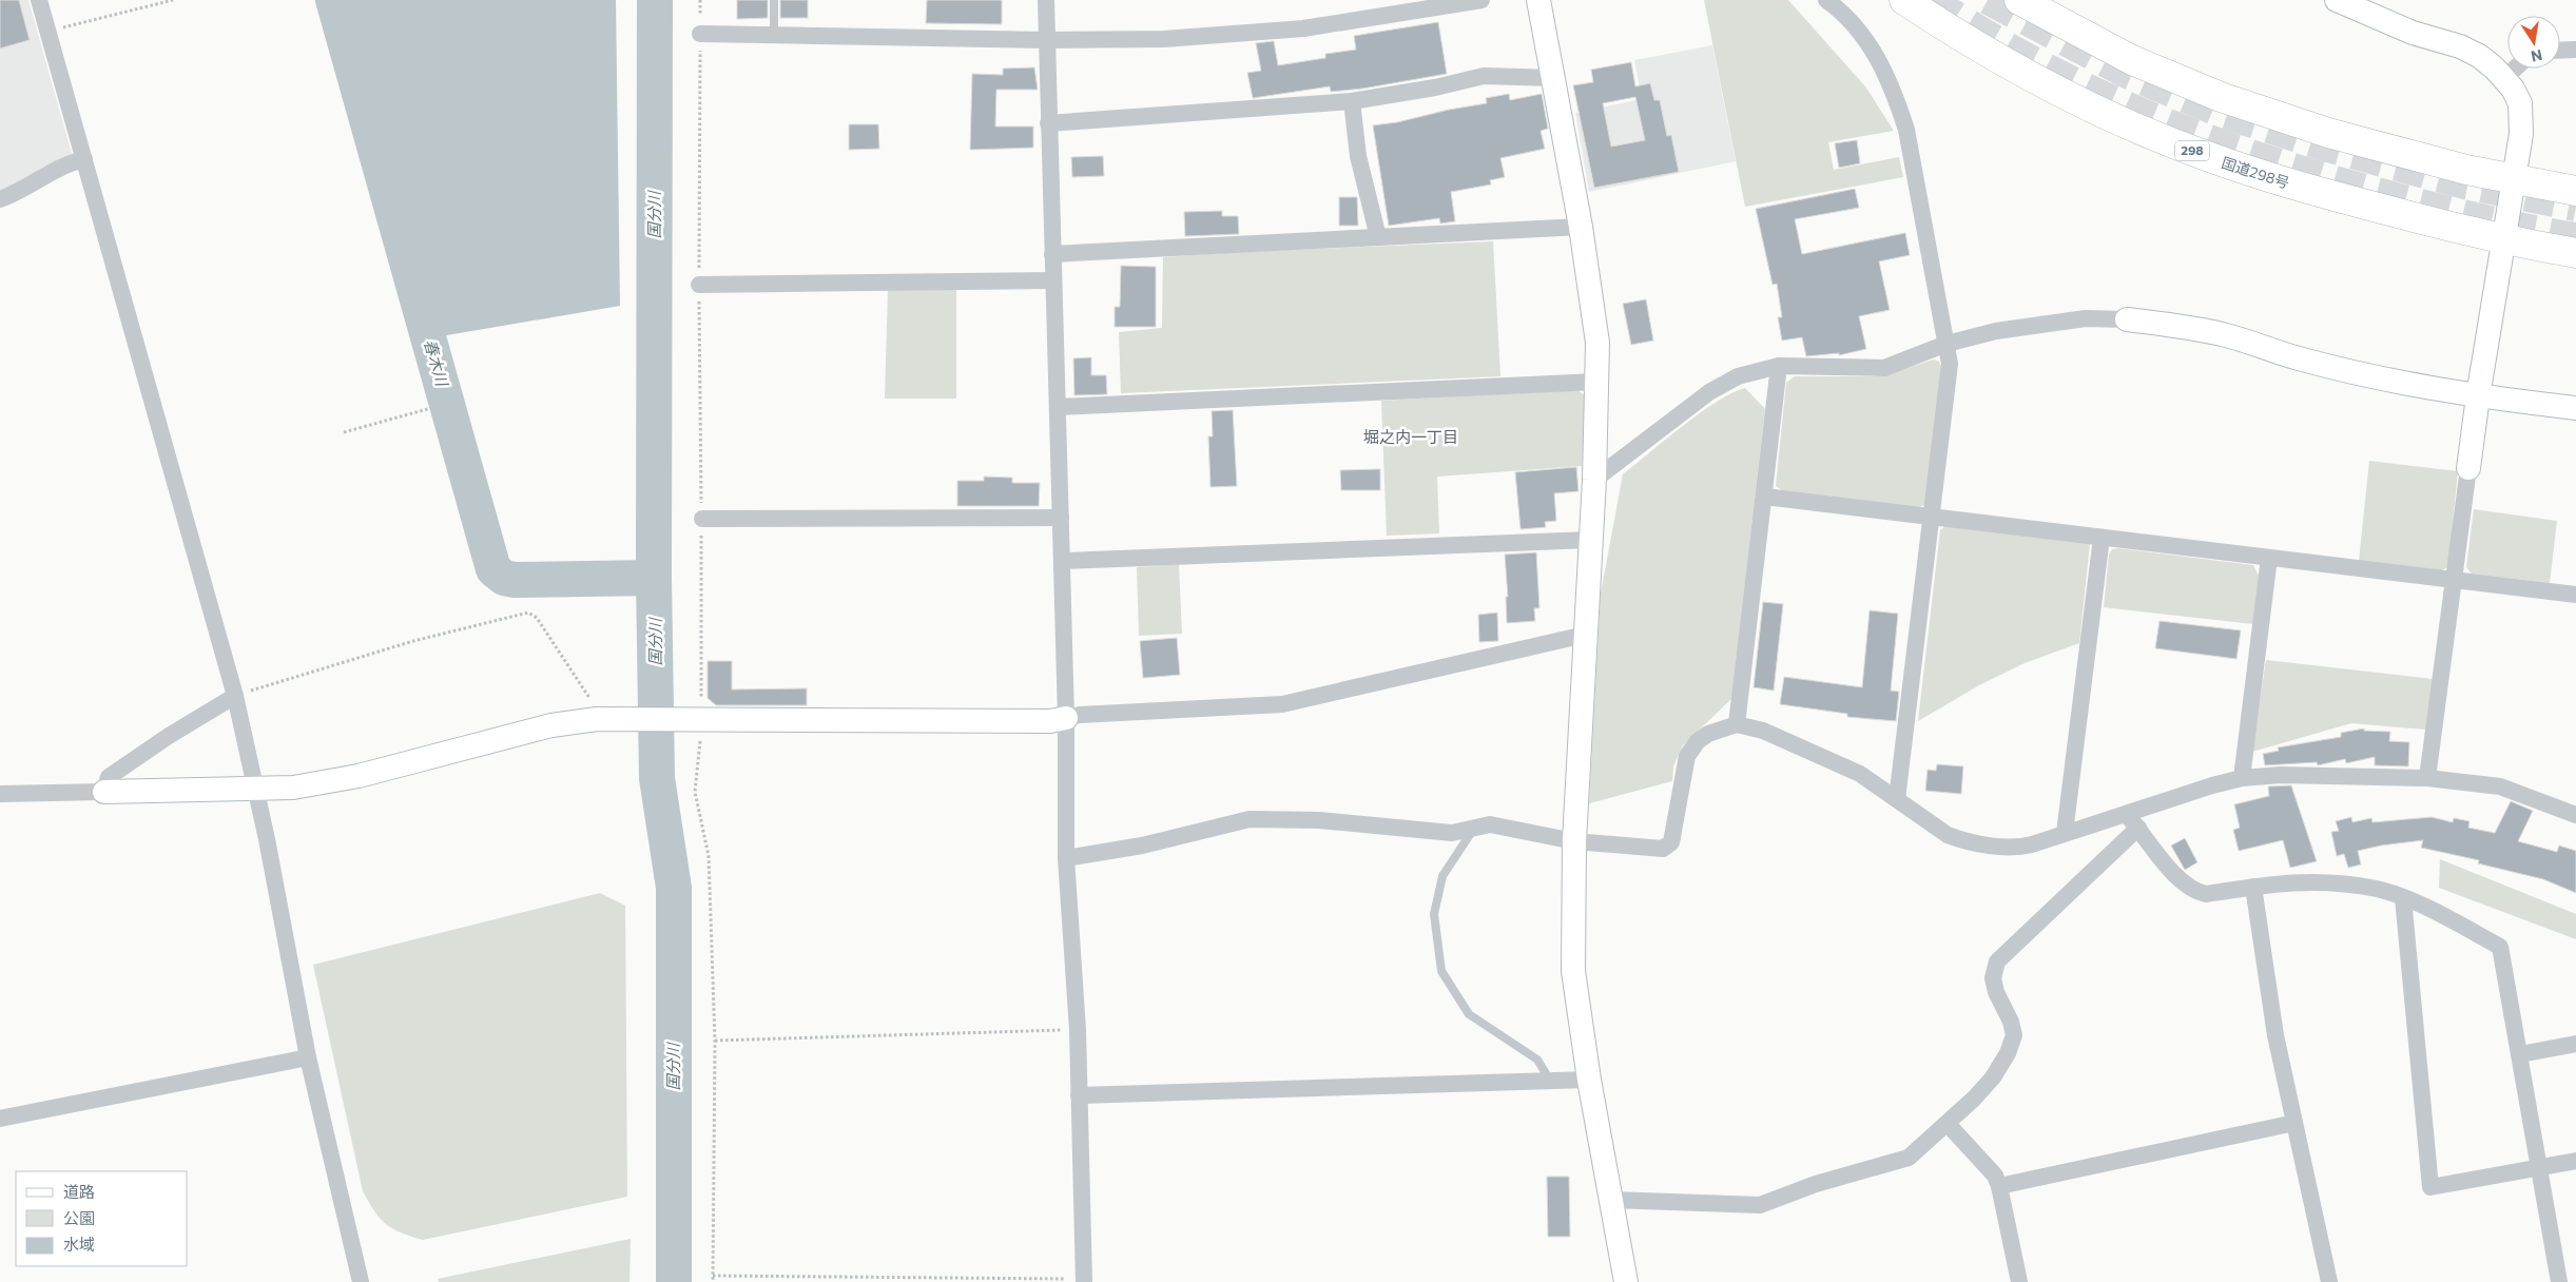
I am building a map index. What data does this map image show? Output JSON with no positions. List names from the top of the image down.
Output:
{
  "streets": {
    "highway": ["298", "国道298号"]
  },
  "districts": ["堀之内一丁目"],
  "water": ["国分川", "春木川"],
  "legend": ["道路", "公園", "水域"],
  "north": "bottom"
}
